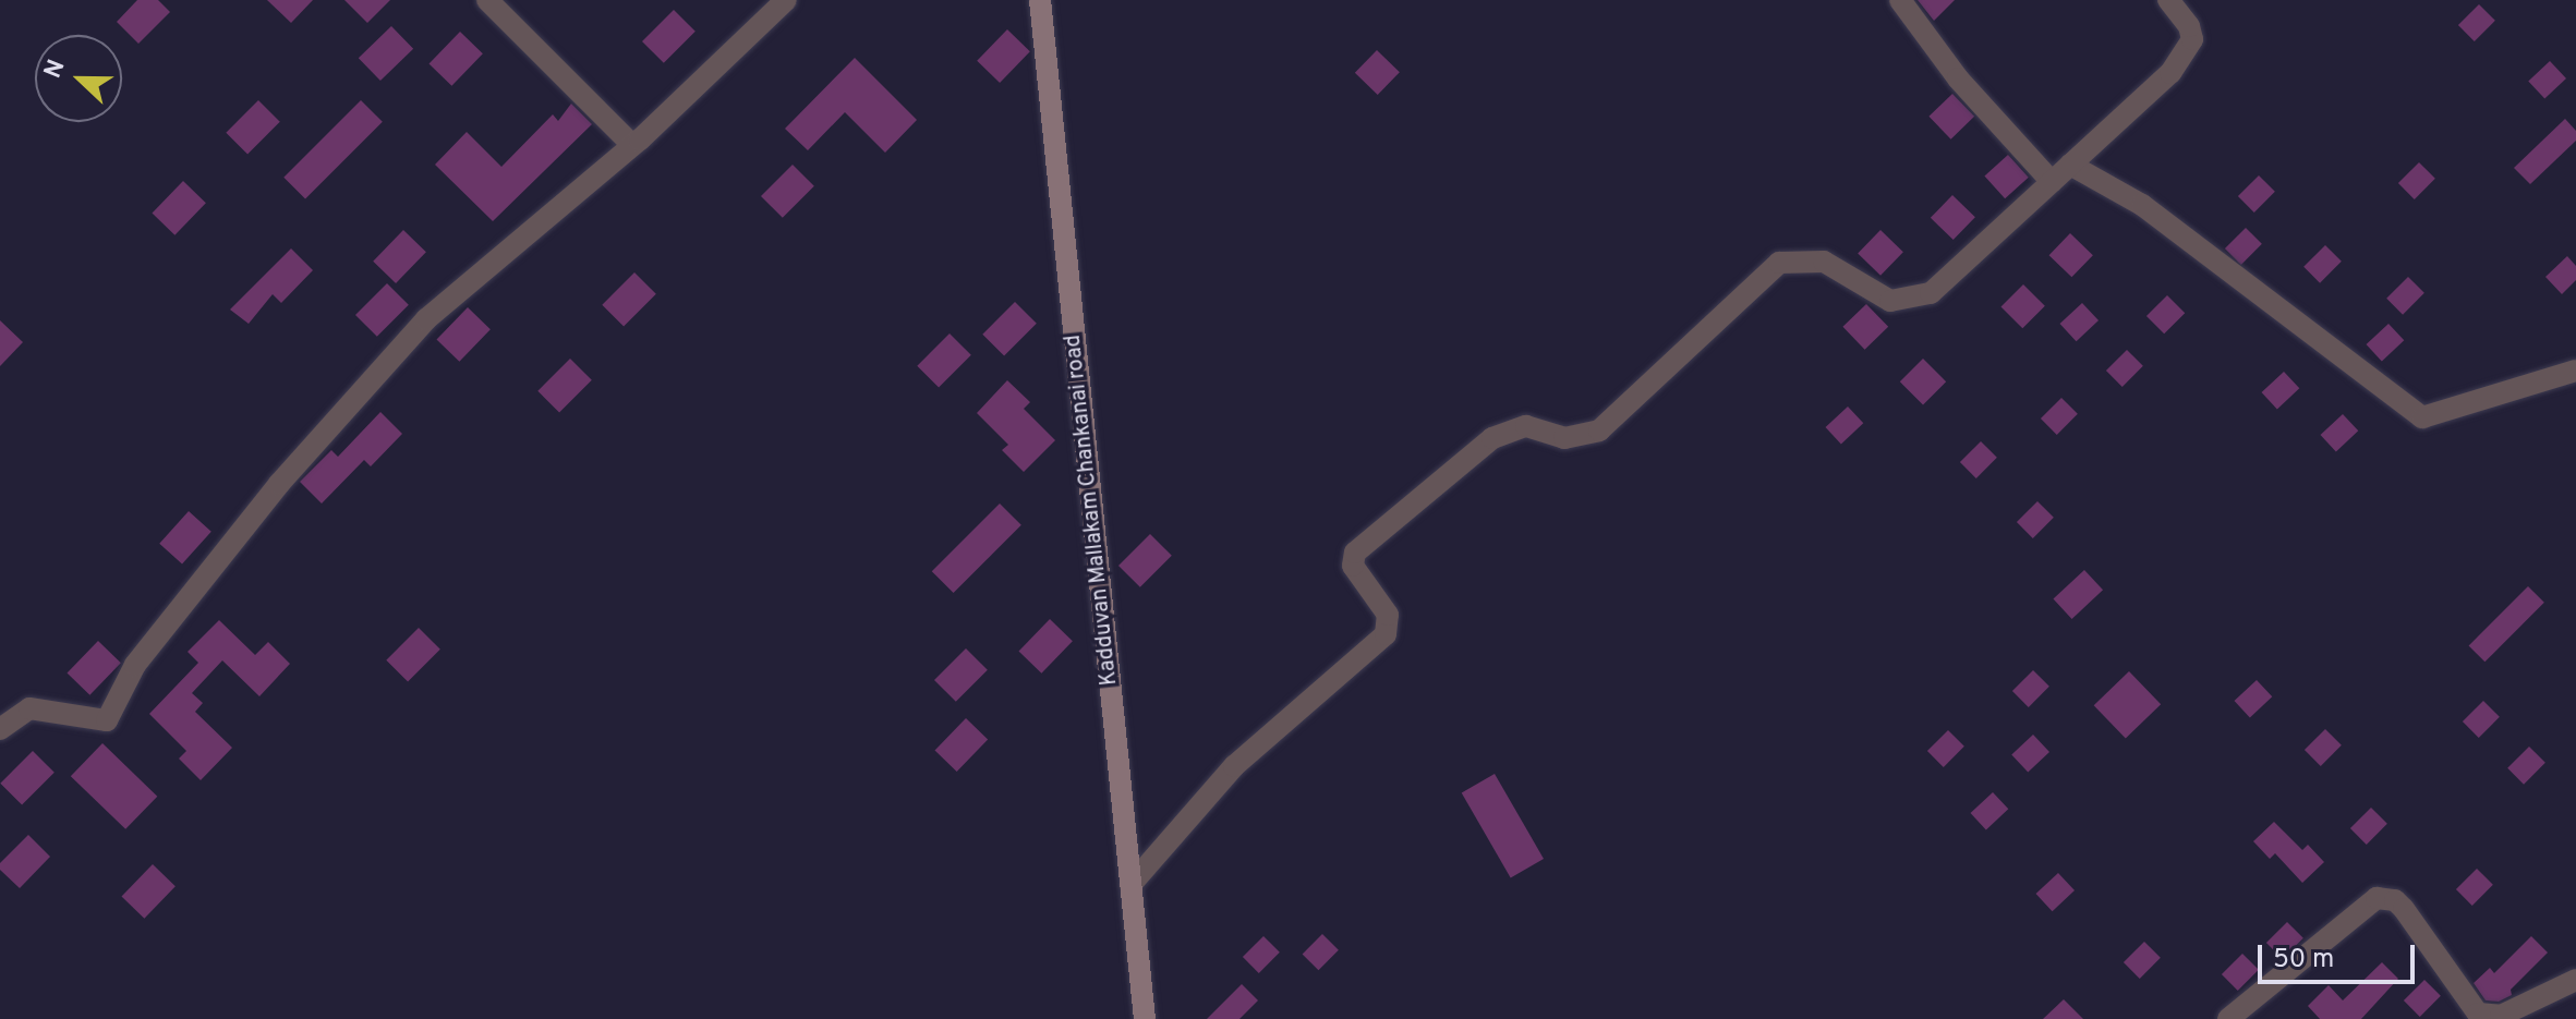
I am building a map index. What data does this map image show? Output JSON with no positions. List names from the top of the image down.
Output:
{
  "streets": {
    "main road": ["Kadduvan Mallakam Chankanai road"]
  },
  "scale_bar": "50 m",
  "north": "left"
}
